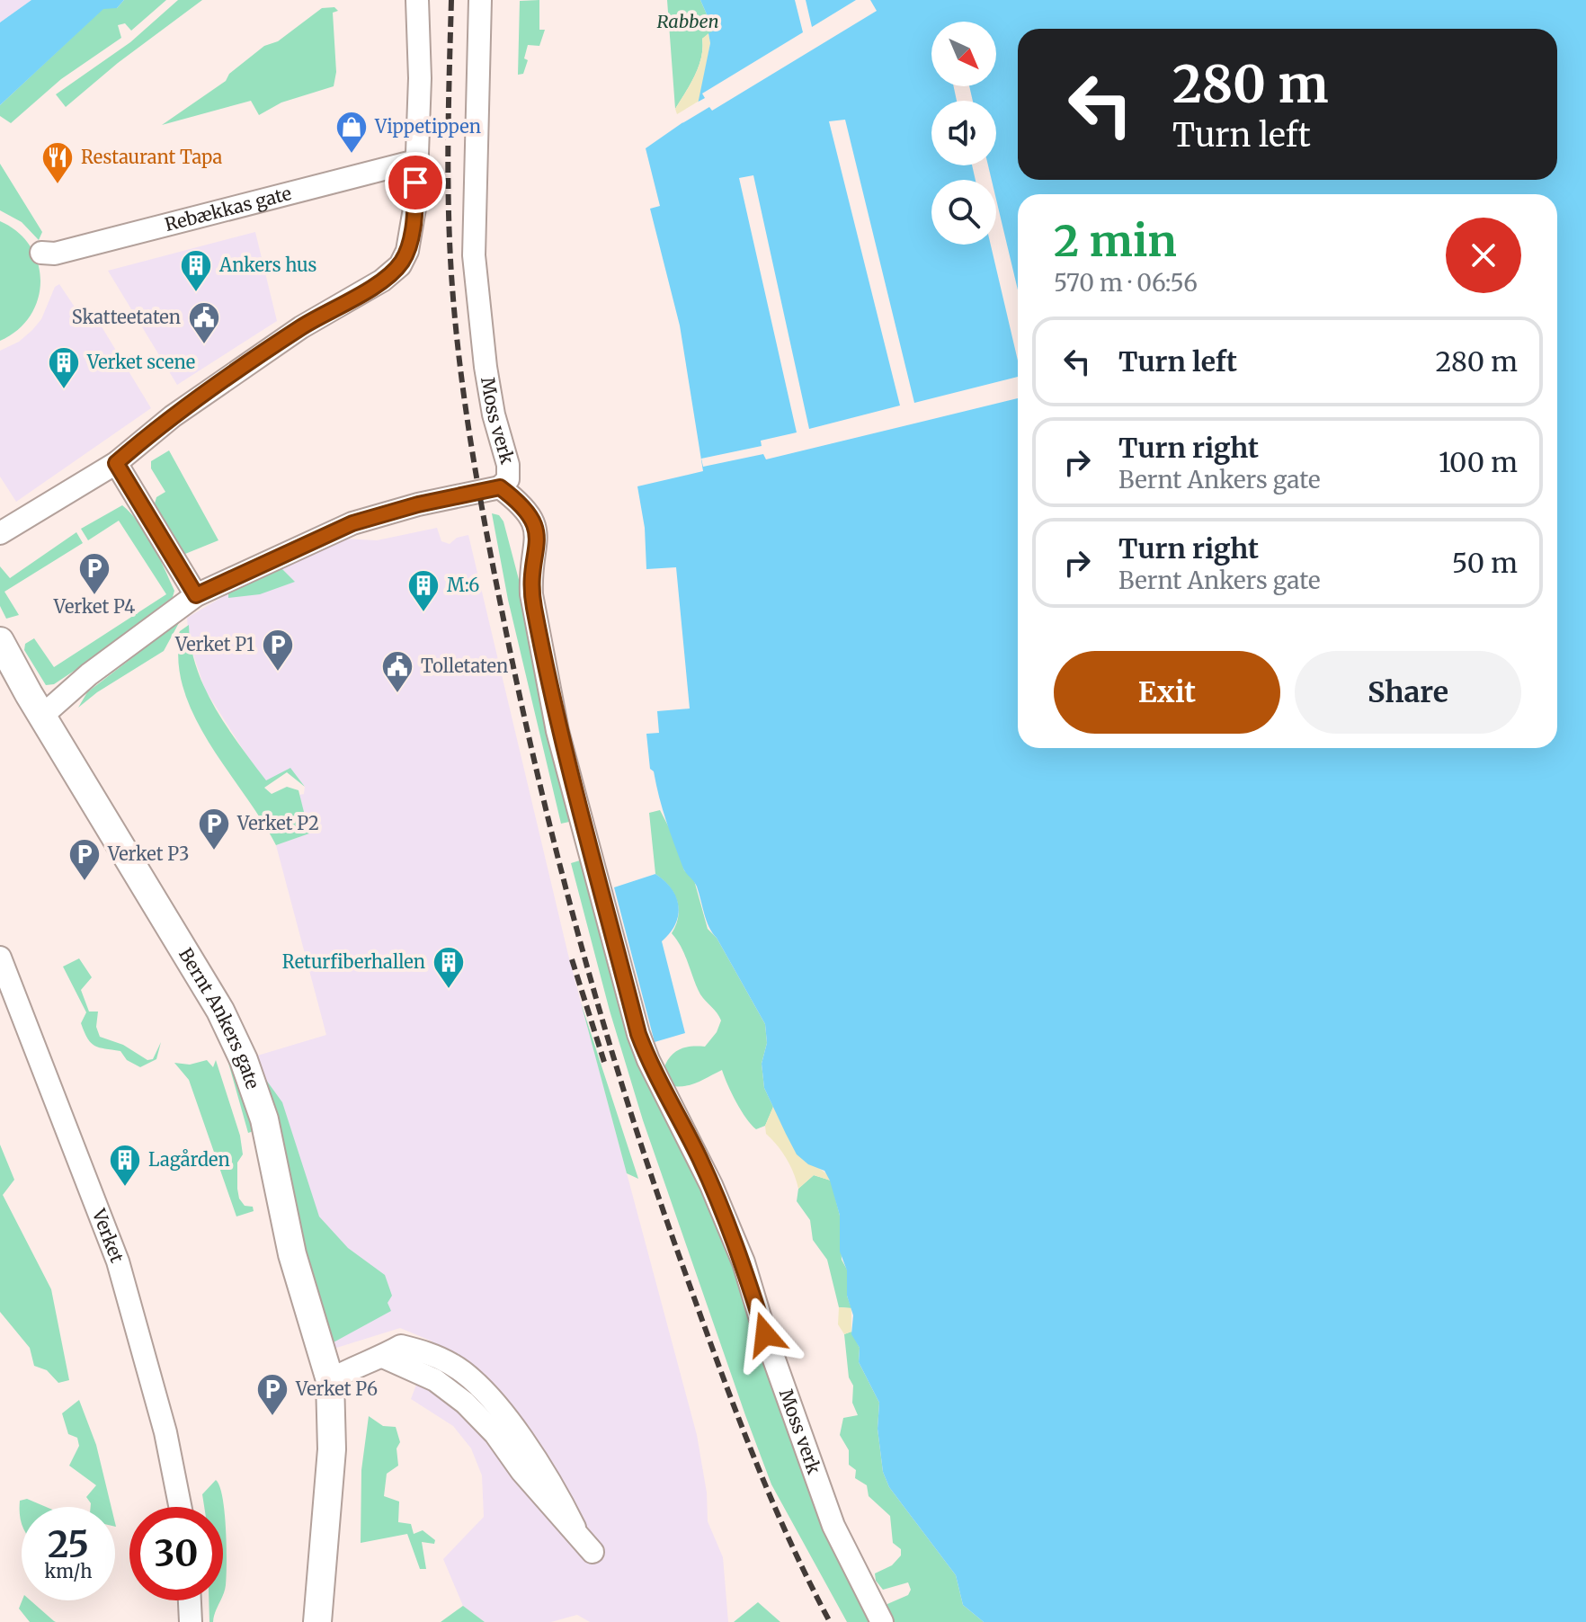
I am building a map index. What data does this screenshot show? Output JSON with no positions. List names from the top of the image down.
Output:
{
  "streets": {
    "street": [
      "Rebækkas gate",
      "Moss verk",
      "Bernt Ankers gate",
      "Verket"
    ]
  },
  "parks": ["Rabben"],
  "places": {
    "shop": ["Vippetippen"],
    "restaurant": ["Restaurant Tapa"],
    "building": [
      "Ankers hus",
      "Verket scene",
      "M:6",
      "Returfiberhallen",
      "Lagården"
    ],
    "public building": ["Skatteetaten", "Tolletaten"],
    "parking": [
      "Verket P4",
      "Verket P1",
      "Verket P2",
      "Verket P3",
      "Verket P6"
    ]
  },
  "north": "bottom right",
  "page": {
    "turn": ["280 m", "Turn left"],
    "heading": ["2 min", "570 m · 06:56"],
    "list": [
      {
        "name": "Turn left",
        "value": "280 m"
      },
      {
        "name": "Turn right",
        "note": "Bernt Ankers gate",
        "value": "100 m"
      },
      {
        "name": "Turn right",
        "note": "Bernt Ankers gate",
        "value": "50 m"
      }
    ],
    "buttons": ["Exit", "Share"],
    "speed": "25 km/h",
    "limit": "30"
  }
}
